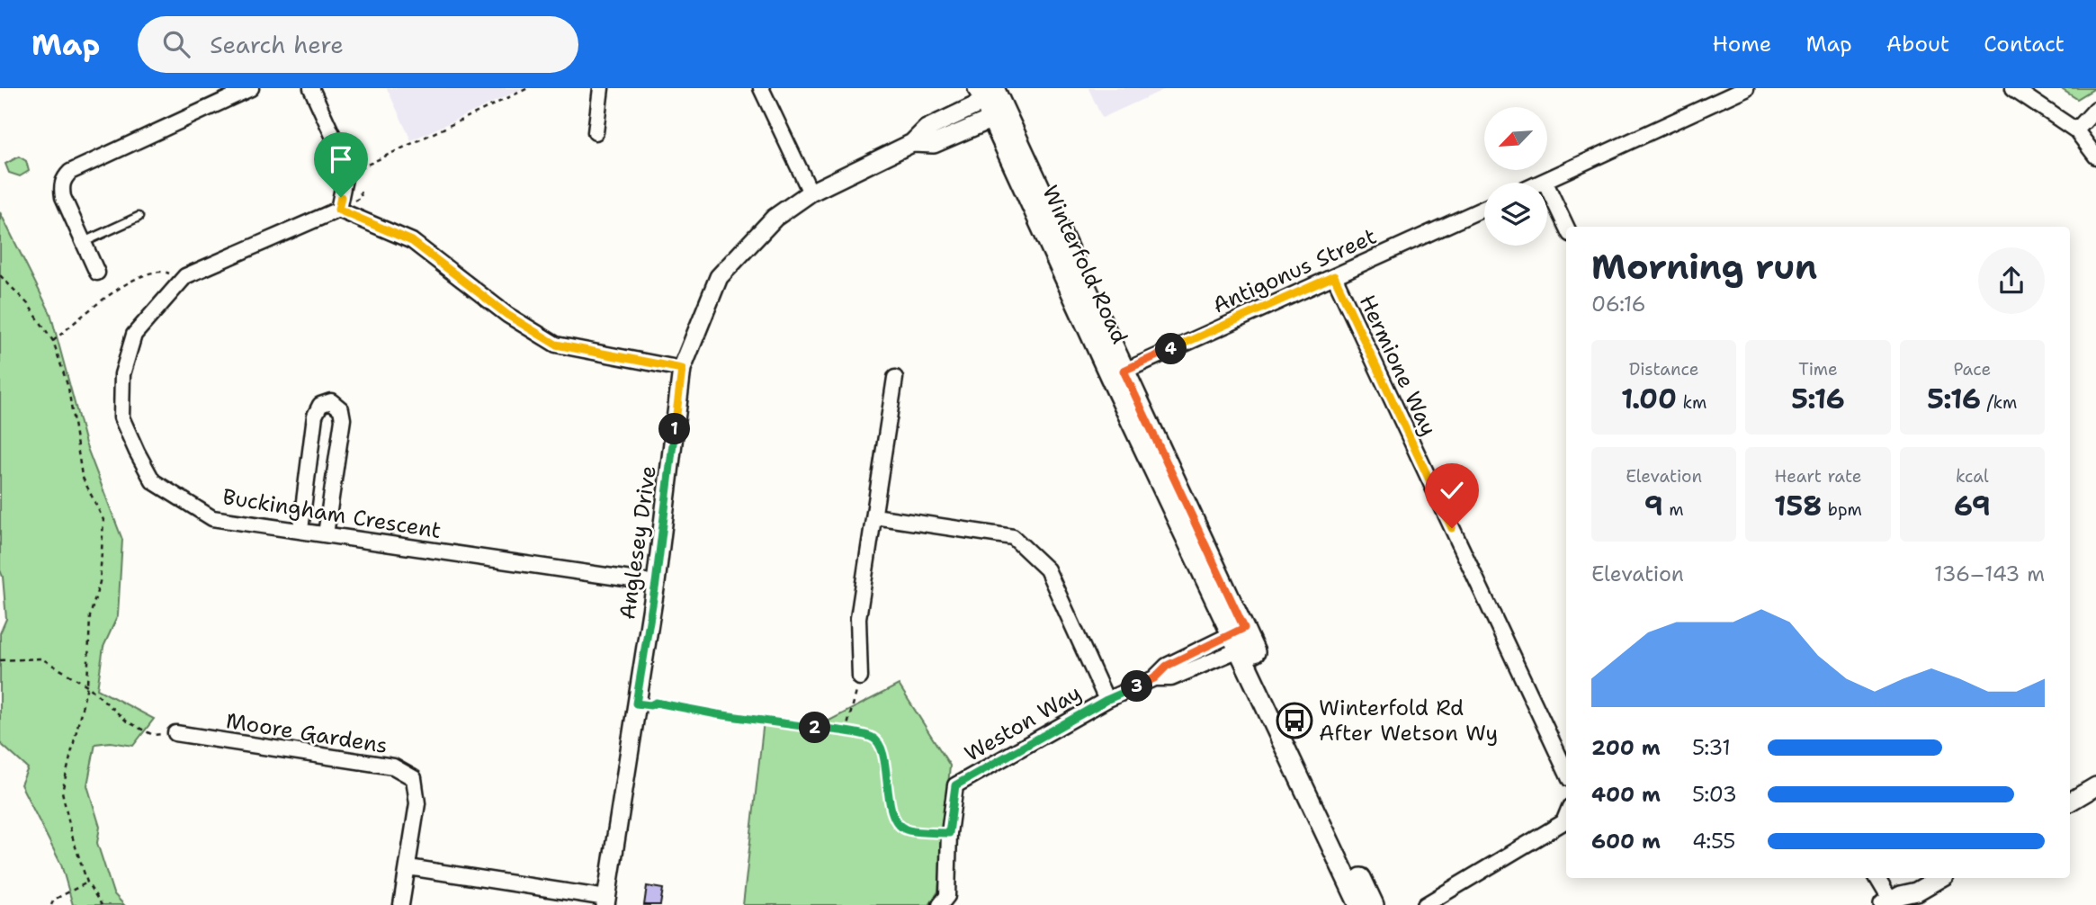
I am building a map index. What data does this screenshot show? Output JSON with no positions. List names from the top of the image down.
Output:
{
  "streets": {
    "main road": ["Winterfold Road"],
    "street": [
      "Antigonus Street",
      "Hermione Way",
      "Buckingham Crescent",
      "Anglesey Drive",
      "Weston Way",
      "Moore Gardens"
    ]
  },
  "crossings": [
    ["Winterfold Road", "Antigonus Street"],
    ["Winterfold Road", "Anglesey Drive"],
    ["Winterfold Road", "Weston Way"],
    ["Antigonus Street", "Hermione Way"],
    ["Buckingham Crescent", "Anglesey Drive"]
  ],
  "places": {
    "bus stop": ["Winterfold Rd After Wetson Wy"]
  },
  "north": "bottom left",
  "page": {
    "header": "Map",
    "search": "Search here",
    "nav": [
      "Home",
      "Map",
      "About",
      "Contact"
    ],
    "heading": ["Morning run", "06:16"],
    "pins": [
      "4",
      "1",
      "3",
      "2"
    ],
    "stats": [
      ["Distance", "1.00 km"],
      ["Time", "5:16"],
      ["Pace", "5:16 /km"],
      ["Elevation", "9 m"],
      ["Heart rate", "158 bpm"],
      ["kcal", "69"]
    ],
    "chart": ["Elevation", "136–143 m"],
    "list": [
      {
        "name": "200 m",
        "note": "5:31"
      },
      {
        "name": "400 m",
        "note": "5:03"
      },
      {
        "name": "600 m",
        "note": "4:55"
      }
    ]
  }
}
